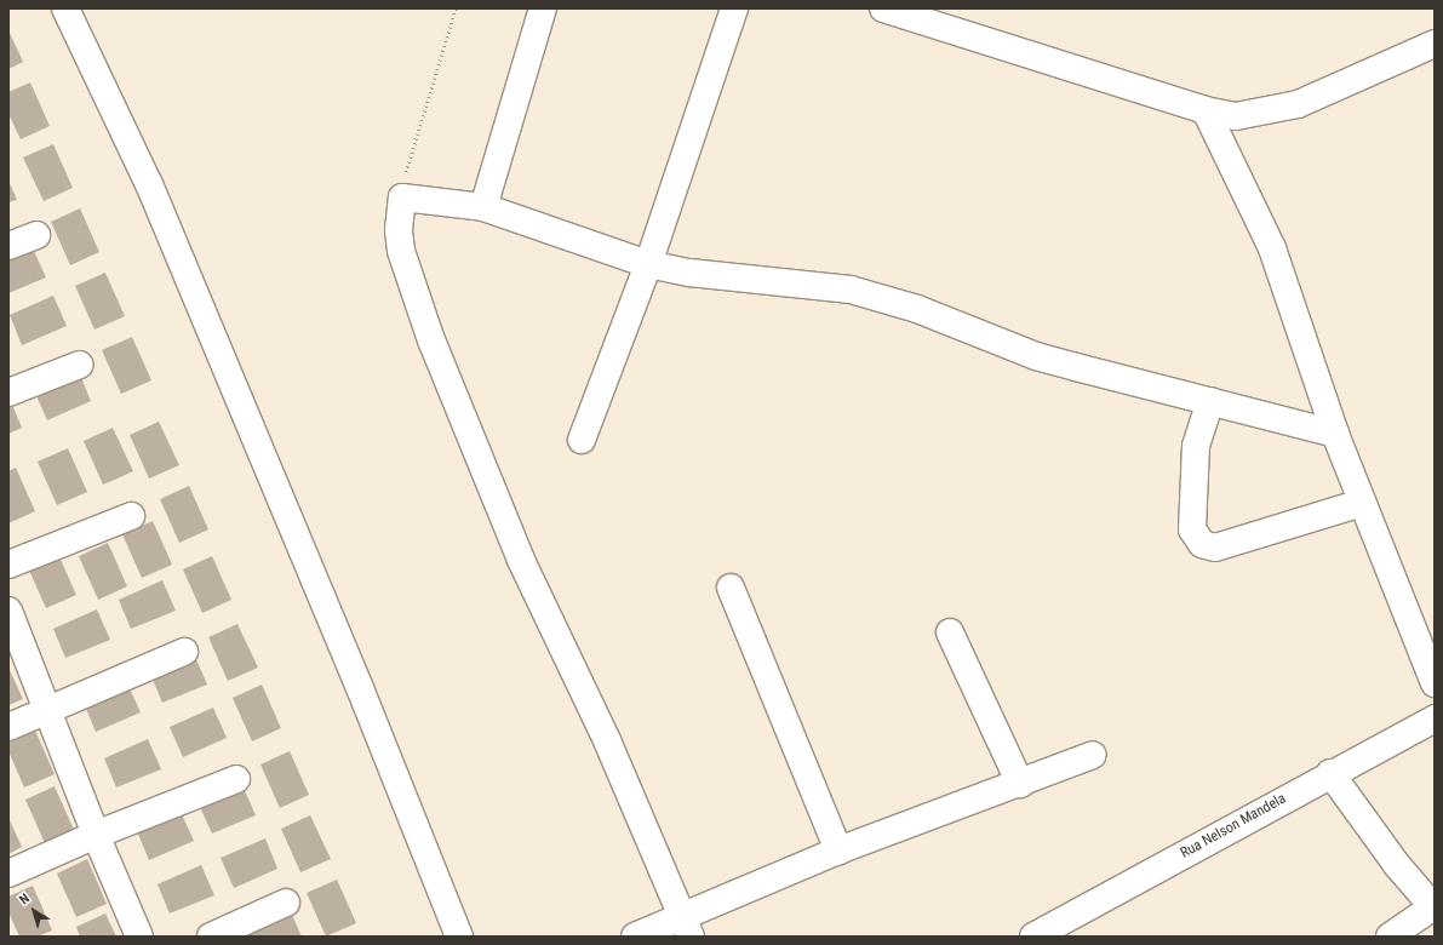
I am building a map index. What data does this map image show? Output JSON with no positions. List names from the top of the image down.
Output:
{
  "streets": {
    "street": ["Rua Nelson Mandela"]
  },
  "north": "top left"
}
